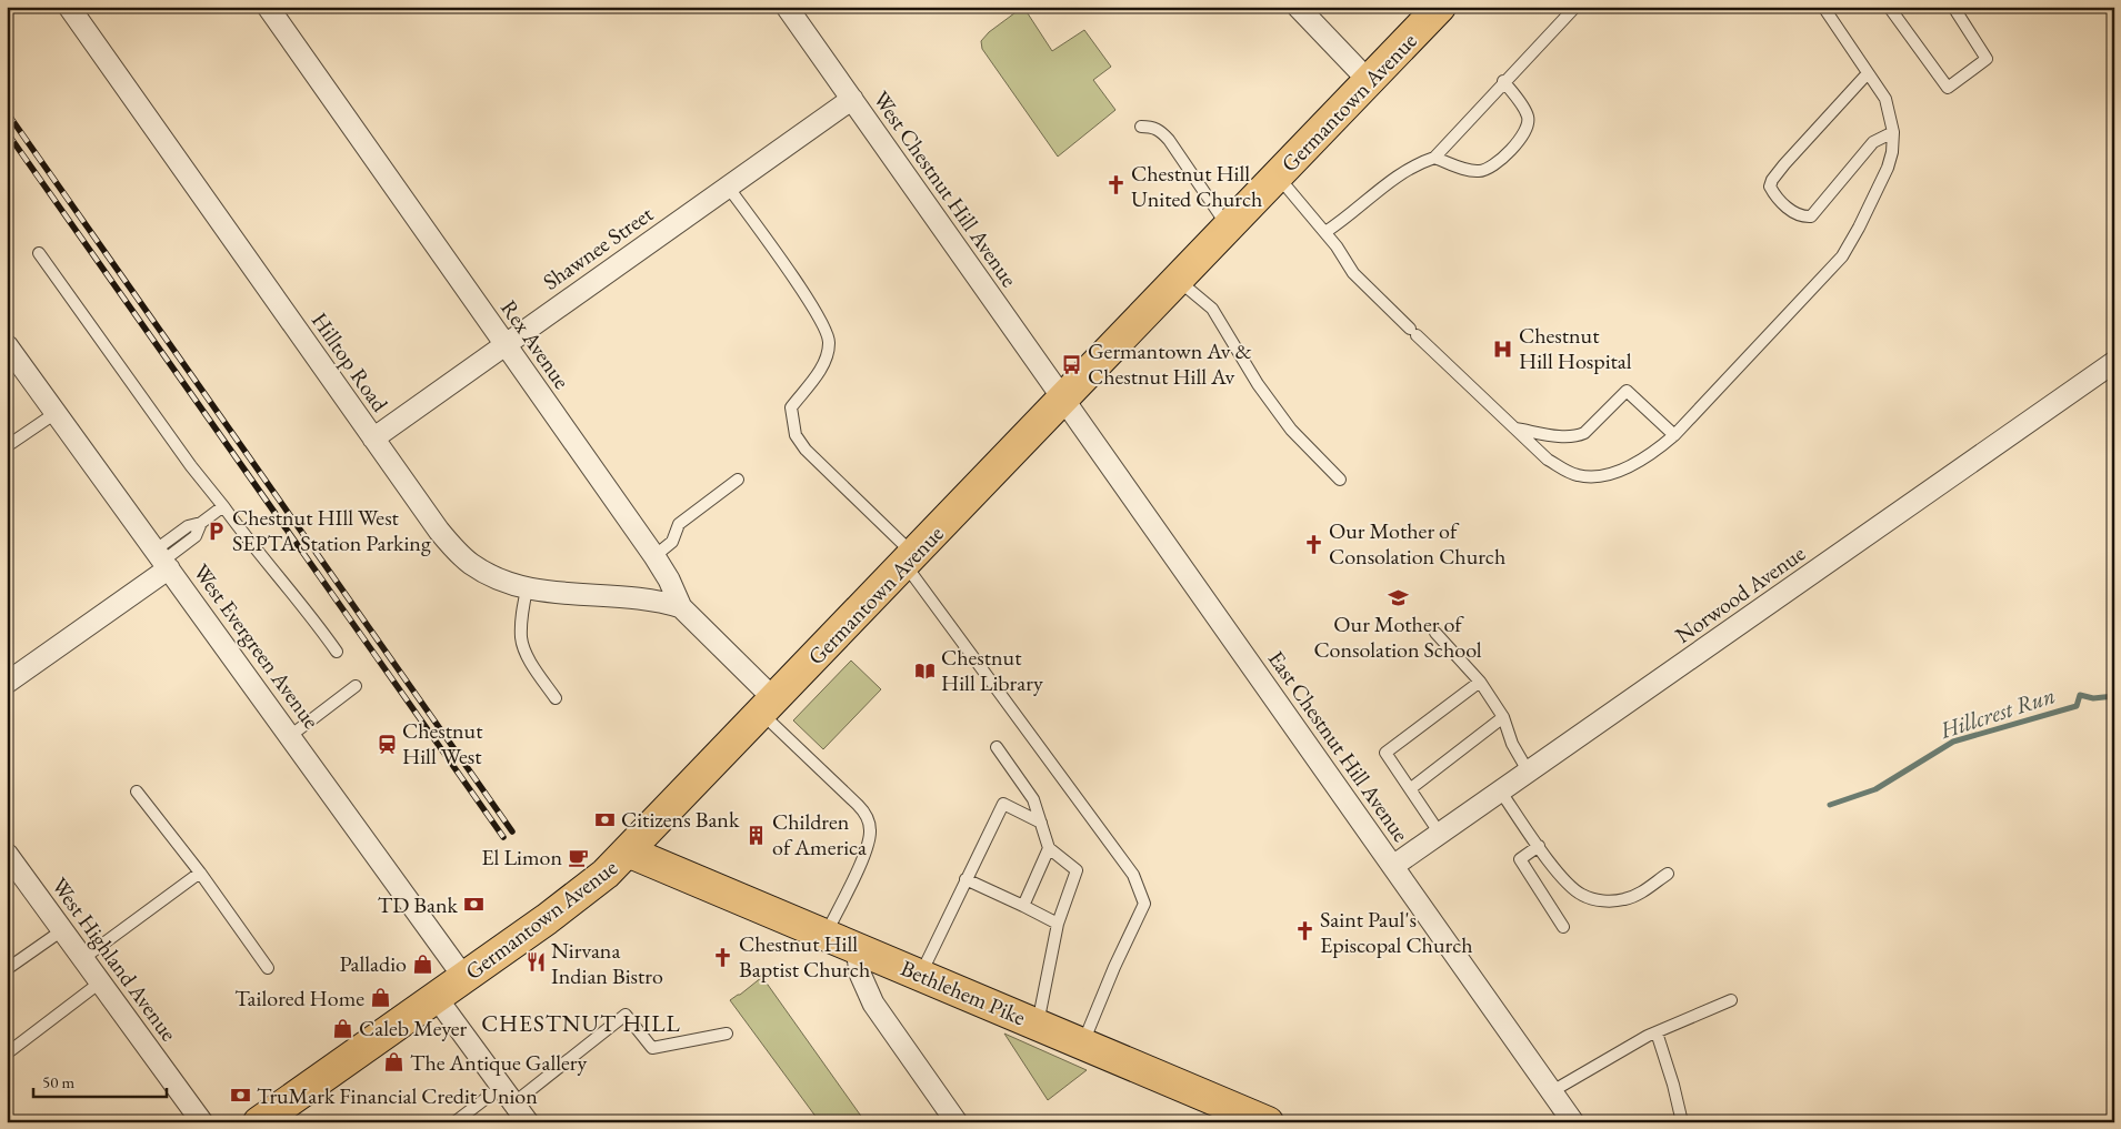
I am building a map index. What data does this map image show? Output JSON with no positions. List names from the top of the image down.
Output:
{
  "streets": {
    "main road": ["Germantown Avenue", "Bethlehem Pike"],
    "street": [
      "West Chestnut Hill Avenue",
      "Shawnee Street",
      "Rex Avenue",
      "Hilltop Road",
      "Norwood Avenue",
      "West Evergreen Avenue",
      "East Chestnut Hill Avenue",
      "West Highland Avenue"
    ]
  },
  "crossings": [
    ["Germantown Avenue", "West Chestnut Hill Avenue"],
    ["Germantown Avenue", "Rex Avenue"],
    ["Germantown Avenue", "West Evergreen Avenue"],
    ["Germantown Avenue", "East Chestnut Hill Avenue"],
    ["Germantown Avenue", "Bethlehem Pike"],
    ["West Chestnut Hill Avenue", "Shawnee Street"],
    ["West Chestnut Hill Avenue", "East Chestnut Hill Avenue"],
    ["Shawnee Street", "Rex Avenue"],
    ["Shawnee Street", "Hilltop Road"],
    ["Rex Avenue", "Hilltop Road"],
    ["Norwood Avenue", "East Chestnut Hill Avenue"]
  ],
  "districts": ["CHESTNUT HILL"],
  "water": ["Hillcrest Run"],
  "places": {
    "church": [
      "Chestnut Hill United Church",
      "Our Mother of Consolation Church",
      "Saint Paul's Episcopal Church",
      "Chestnut Hill Baptist Church"
    ],
    "hospital": ["Chestnut Hill Hospital"],
    "bus stop": ["Germantown Av & Chestnut Hill Av"],
    "parking": ["Chestnut HIll West SEPTA Station Parking"],
    "school or university": ["Our Mother of Consolation School"],
    "library": ["Chestnut Hill Library"],
    "station": ["Chestnut Hill West"],
    "bank": ["Citizens Bank", "TD Bank", "TruMark Financial Credit Union"],
    "building": ["Children of America"],
    "cafe": ["El Limon"],
    "restaurant": ["Nirvana Indian Bistro"],
    "shop": [
      "Palladio",
      "Tailored Home",
      "Caleb Meyer",
      "The Antique Gallery"
    ]
  },
  "scale_bar": "50 m"
}
